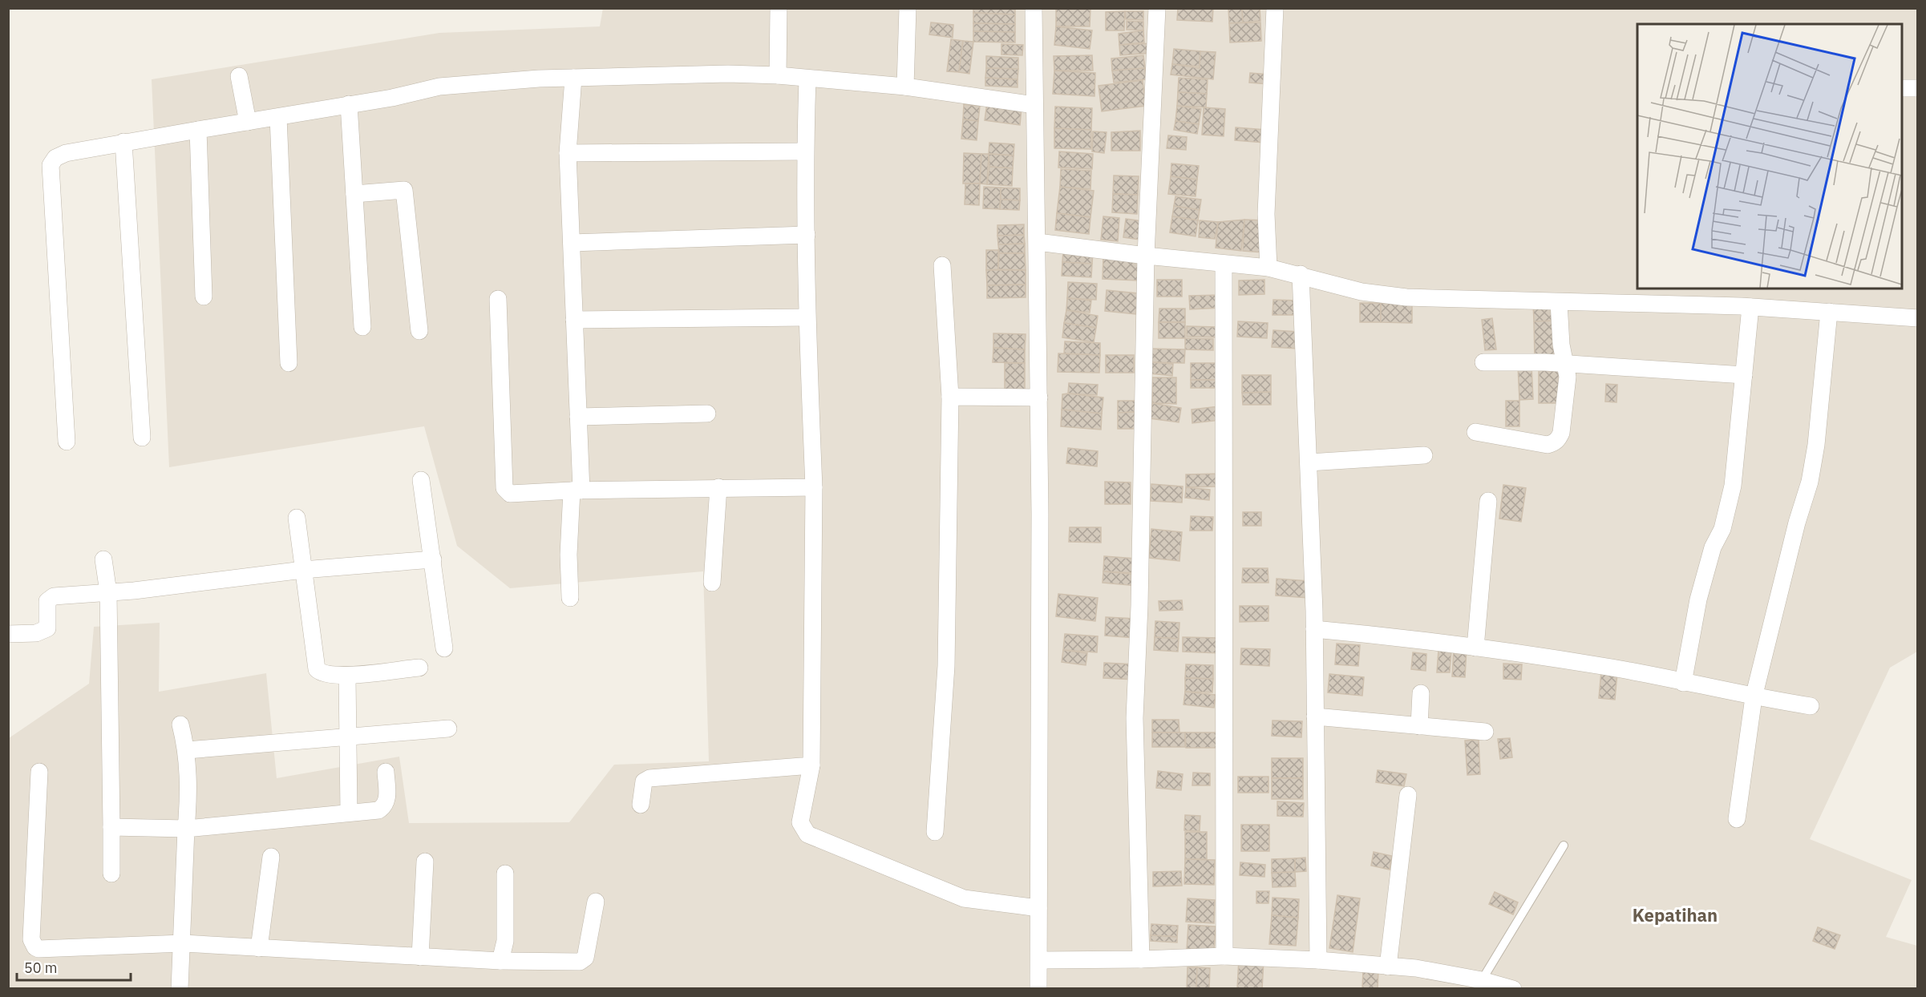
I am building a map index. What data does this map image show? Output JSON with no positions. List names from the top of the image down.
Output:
{
  "districts": ["Kepatihan"],
  "scale_bar": "50 m"
}
